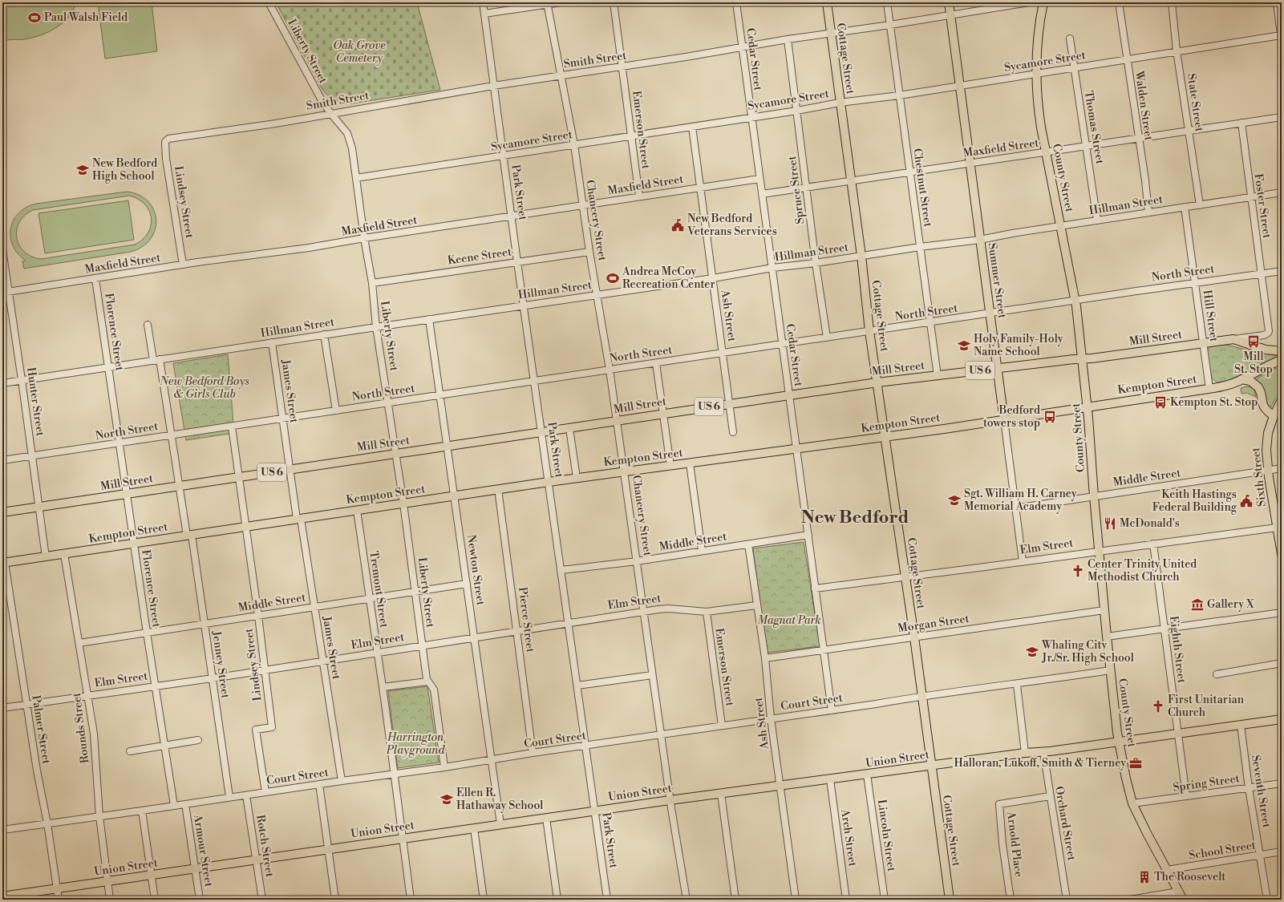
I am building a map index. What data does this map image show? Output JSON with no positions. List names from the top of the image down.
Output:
{
  "streets": {
    "main road": [
      "Cottage Street",
      "County Street",
      "Summer Street",
      "Mill Street",
      "US 6",
      "Kempton Street",
      "Sixth Street",
      "Union Street"
    ],
    "street": [
      "Liberty Street",
      "Cedar Street",
      "Smith Street",
      "Sycamore Street",
      "State Street",
      "Walden Street",
      "Thomas Street",
      "Emerson Street",
      "Maxfield Street",
      "Chestnut Street",
      "Spruce Street",
      "Park Street",
      "Lindsey Street",
      "Hillman Street",
      "Foster Street",
      "Chancery Street",
      "Keene Street",
      "North Street",
      "Ash Street",
      "Hill Street",
      "Florence Street",
      "James Street",
      "Hunter Street",
      "Middle Street",
      "Elm Street",
      "Newton Street",
      "Tremont Street",
      "Pierce Street",
      "Morgan Street",
      "Eighth Street",
      "Jenney Street",
      "Court Street",
      "Rounds Street",
      "Palmer Street",
      "Spring Street",
      "Seventh Street",
      "Orchard Street",
      "Lincoln Street",
      "Arch Street",
      "Arnold Place",
      "Rotch Street",
      "Armour Street",
      "School Street"
    ]
  },
  "crossings": [
    ["Liberty Street", "Smith Street"],
    ["Liberty Street", "Sycamore Street"],
    ["Liberty Street", "Maxfield Street"],
    ["Liberty Street", "Hillman Street"],
    ["Liberty Street", "Keene Street"],
    ["Liberty Street", "North Street"],
    ["Liberty Street", "Mill Street"],
    ["Liberty Street", "Kempton Street"],
    ["Liberty Street", "Middle Street"],
    ["Liberty Street", "Elm Street"],
    ["Liberty Street", "Court Street"],
    ["Cottage Street", "Smith Street"],
    ["Cottage Street", "Sycamore Street"],
    ["Cottage Street", "Maxfield Street"],
    ["Cottage Street", "Hillman Street"],
    ["Cottage Street", "North Street"],
    ["Cottage Street", "Mill Street"],
    ["Cottage Street", "Kempton Street"],
    ["Cottage Street", "Elm Street"],
    ["Cottage Street", "Morgan Street"],
    ["Cottage Street", "Court Street"],
    ["Cottage Street", "Union Street"],
    ["Cedar Street", "Smith Street"],
    ["Cedar Street", "Sycamore Street"],
    ["Cedar Street", "Maxfield Street"],
    ["Cedar Street", "Hillman Street"],
    ["Cedar Street", "North Street"],
    ["Cedar Street", "Mill Street"],
    ["Cedar Street", "Kempton Street"],
    ["Cedar Street", "Middle Street"],
    ["Cedar Street", "Elm Street"],
    ["Cedar Street", "Morgan Street"],
    ["Cedar Street", "Court Street"],
    ["Smith Street", "Emerson Street"],
    ["Smith Street", "Chestnut Street"],
    ["Smith Street", "Spruce Street"],
    ["Smith Street", "Park Street"],
    ["Smith Street", "Lindsey Street"],
    ["Smith Street", "Chancery Street"],
    ["Smith Street", "Summer Street"],
    ["Sycamore Street", "State Street"],
    ["Sycamore Street", "Walden Street"],
    ["Sycamore Street", "Thomas Street"],
    ["Sycamore Street", "Emerson Street"],
    ["Sycamore Street", "County Street"],
    ["Sycamore Street", "Chestnut Street"],
    ["Sycamore Street", "Spruce Street"],
    ["Sycamore Street", "Park Street"],
    ["Sycamore Street", "Chancery Street"],
    ["Sycamore Street", "Summer Street"],
    ["Sycamore Street", "Ash Street"],
    ["State Street", "Maxfield Street"],
    ["State Street", "Hillman Street"],
    ["Walden Street", "Maxfield Street"],
    ["Walden Street", "Hillman Street"],
    ["Thomas Street", "Maxfield Street"],
    ["Thomas Street", "Hillman Street"],
    ["Emerson Street", "Maxfield Street"],
    ["Emerson Street", "Elm Street"],
    ["Emerson Street", "Court Street"],
    ["Maxfield Street", "County Street"],
    ["Maxfield Street", "Chestnut Street"],
    ["Maxfield Street", "Spruce Street"],
    ["Maxfield Street", "Park Street"],
    ["Maxfield Street", "Lindsey Street"],
    ["Maxfield Street", "Foster Street"],
    ["Maxfield Street", "Chancery Street"],
    ["Maxfield Street", "Summer Street"],
    ["Maxfield Street", "Ash Street"],
    ["Maxfield Street", "Florence Street"],
    ["Maxfield Street", "Hunter Street"],
    ["County Street", "Hillman Street"],
    ["County Street", "North Street"],
    ["County Street", "Mill Street"],
    ["County Street", "Kempton Street"],
    ["County Street", "Middle Street"],
    ["County Street", "Elm Street"],
    ["County Street", "Morgan Street"],
    ["County Street", "Court Street"],
    ["County Street", "Union Street"],
    ["County Street", "Spring Street"],
    ["County Street", "School Street"],
    ["Chestnut Street", "Hillman Street"],
    ["Chestnut Street", "North Street"],
    ["Chestnut Street", "Mill Street"],
    ["Spruce Street", "Hillman Street"],
    ["Spruce Street", "North Street"],
    ["Park Street", "Hillman Street"],
    ["Park Street", "Keene Street"],
    ["Park Street", "North Street"],
    ["Park Street", "Mill Street"],
    ["Park Street", "Kempton Street"],
    ["Park Street", "Middle Street"],
    ["Park Street", "Elm Street"],
    ["Park Street", "Court Street"],
    ["Park Street", "Union Street"],
    ["Lindsey Street", "North Street"],
    ["Lindsey Street", "Mill Street"],
    ["Lindsey Street", "Kempton Street"],
    ["Lindsey Street", "Middle Street"],
    ["Lindsey Street", "Elm Street"],
    ["Lindsey Street", "Court Street"],
    ["Hillman Street", "Foster Street"],
    ["Hillman Street", "Chancery Street"],
    ["Hillman Street", "Summer Street"],
    ["Hillman Street", "Ash Street"],
    ["Hillman Street", "Hill Street"],
    ["Hillman Street", "Florence Street"],
    ["Hillman Street", "James Street"],
    ["Hillman Street", "Hunter Street"],
    ["Hillman Street", "Newton Street"],
    ["Hillman Street", "Jenney Street"],
    ["Foster Street", "North Street"],
    ["Foster Street", "Mill Street"],
    ["Chancery Street", "Keene Street"],
    ["Chancery Street", "North Street"],
    ["Chancery Street", "Mill Street"],
    ["Chancery Street", "Kempton Street"],
    ["Chancery Street", "Middle Street"],
    ["Chancery Street", "Elm Street"],
    ["Chancery Street", "Court Street"],
    ["Chancery Street", "Union Street"],
    ["North Street", "Summer Street"],
    ["North Street", "Ash Street"],
    ["North Street", "Hill Street"],
    ["North Street", "Florence Street"],
    ["North Street", "James Street"],
    ["North Street", "Hunter Street"],
    ["North Street", "Newton Street"],
    ["North Street", "Jenney Street"],
    ["Summer Street", "Mill Street"],
    ["Summer Street", "Kempton Street"],
    ["Summer Street", "Middle Street"],
    ["Summer Street", "Elm Street"],
    ["Ash Street", "Mill Street"],
    ["Ash Street", "Middle Street"],
    ["Ash Street", "Elm Street"],
    ["Ash Street", "Morgan Street"],
    ["Ash Street", "Court Street"],
    ["Ash Street", "Union Street"],
    ["Hill Street", "Mill Street"],
    ["Hill Street", "Kempton Street"],
    ["Florence Street", "Mill Street"],
    ["Florence Street", "Kempton Street"],
    ["Florence Street", "Middle Street"],
    ["Florence Street", "Elm Street"],
    ["Florence Street", "Court Street"],
    ["Mill Street", "James Street"],
    ["Mill Street", "Hunter Street"],
    ["Mill Street", "Newton Street"],
    ["Mill Street", "Jenney Street"],
    ["Kempton Street", "James Street"],
    ["Kempton Street", "Hunter Street"],
    ["Kempton Street", "Newton Street"],
    ["Kempton Street", "Tremont Street"],
    ["Kempton Street", "Pierce Street"],
    ["Kempton Street", "Jenney Street"],
    ["Kempton Street", "Rounds Street"],
    ["Kempton Street", "Palmer Street"],
    ["James Street", "Middle Street"],
    ["James Street", "Elm Street"],
    ["James Street", "Court Street"],
    ["Sixth Street", "Middle Street"],
    ["Sixth Street", "Elm Street"],
    ["Middle Street", "Newton Street"],
    ["Middle Street", "Tremont Street"],
    ["Middle Street", "Jenney Street"],
    ["Middle Street", "Rounds Street"],
    ["Elm Street", "Newton Street"],
    ["Elm Street", "Tremont Street"],
    ["Elm Street", "Pierce Street"],
    ["Elm Street", "Eighth Street"],
    ["Elm Street", "Jenney Street"],
    ["Elm Street", "Rounds Street"],
    ["Elm Street", "Palmer Street"],
    ["Newton Street", "Court Street"],
    ["Newton Street", "Union Street"],
    ["Tremont Street", "Court Street"],
    ["Tremont Street", "Union Street"],
    ["Pierce Street", "Court Street"],
    ["Eighth Street", "Union Street"],
    ["Eighth Street", "Spring Street"],
    ["Jenney Street", "Court Street"],
    ["Court Street", "Rounds Street"],
    ["Court Street", "Palmer Street"],
    ["Court Street", "Rotch Street"],
    ["Court Street", "Armour Street"],
    ["Rounds Street", "Union Street"],
    ["Palmer Street", "Union Street"],
    ["Union Street", "Seventh Street"],
    ["Union Street", "Orchard Street"],
    ["Union Street", "Lincoln Street"],
    ["Union Street", "Arch Street"],
    ["Union Street", "Rotch Street"],
    ["Union Street", "Armour Street"],
    ["Spring Street", "Seventh Street"],
    ["Seventh Street", "School Street"],
    ["Orchard Street", "Arnold Place"]
  ],
  "districts": ["New Bedford"],
  "parks": [
    "Oak Grove Cemetery",
    "New Bedford Boys & Girls Club",
    "Magnat Park",
    "Harrington Playground"
  ],
  "places": {
    "sports": ["Paul Walsh Field", "Andrea McCoy Recreation Center"],
    "school or university": [
      "New Bedford High School",
      "Holy Family-Holy Name School",
      "Sgt. William H. Carney Memorial Academy",
      "Whaling City Jr./Sr. High School",
      "Ellen R. Hathaway School"
    ],
    "public building": ["New Bedford Veterans Services", "Keith Hastings Federal Building"],
    "bus stop": ["Mill St. Stop", "Kempton St. Stop", "Bedford towers stop"],
    "restaurant": ["McDonald's"],
    "church": ["Center Trinity United Methodist Church", "First Unitarian Church"],
    "museum": ["Gallery X"],
    "office": ["Halloran, Lukoff, Smith & Tierney"],
    "building": ["The Roosevelt"]
  }
}
